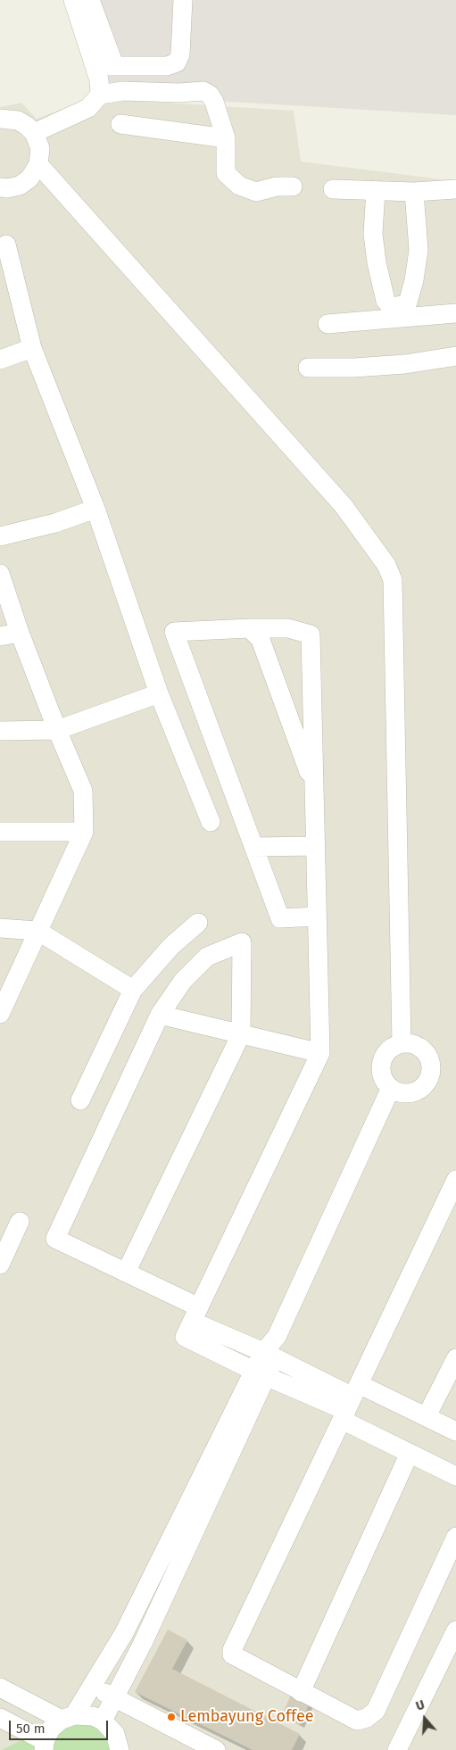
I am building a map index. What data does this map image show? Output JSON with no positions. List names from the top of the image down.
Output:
{
  "places": ["Lembayung Coffee"],
  "scale_bar": "50 m",
  "north": "top"
}
